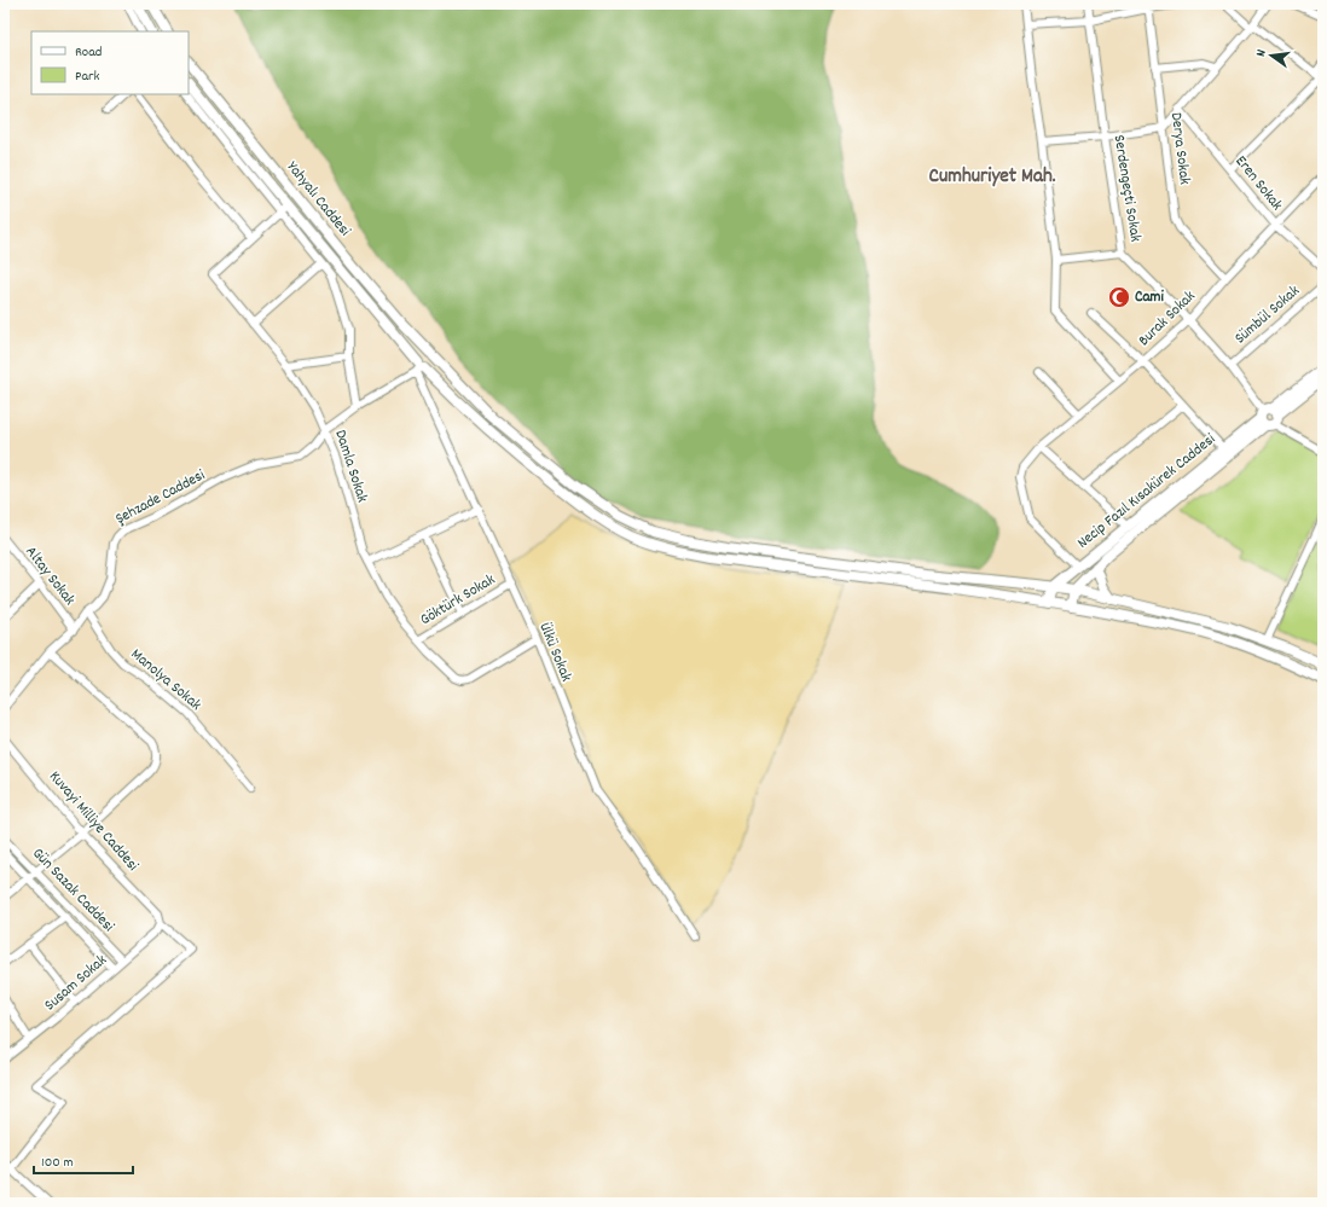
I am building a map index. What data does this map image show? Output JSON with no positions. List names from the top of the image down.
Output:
{
  "streets": {
    "main road": ["Yahyalı Caddesi", "Necip Fazıl Kısakürek Caddesi"],
    "street": [
      "Derya Sokak",
      "Eren Sokak",
      "Serdengeçti Sokak",
      "Sümbül Sokak",
      "Burak Sokak",
      "Damla Sokak",
      "Şehzade Caddesi",
      "Altay Sokak",
      "Göktürk Sokak",
      "Ülkü Sokak",
      "Manolya Sokak",
      "Kuvayi Milliye Caddesi",
      "Gün Sazak Caddesi",
      "Susam Sokak"
    ]
  },
  "crossings": [
    ["Derya Sokak", "Burak Sokak"],
    ["Eren Sokak", "Burak Sokak"],
    ["Serdengeçti Sokak", "Sümbül Sokak"],
    ["Serdengeçti Sokak", "Burak Sokak"],
    ["Serdengeçti Sokak", "Necip Fazıl Kısakürek Caddesi"],
    ["Yahyalı Caddesi", "Damla Sokak"],
    ["Yahyalı Caddesi", "Necip Fazıl Kısakürek Caddesi"],
    ["Yahyalı Caddesi", "Şehzade Caddesi"],
    ["Yahyalı Caddesi", "Ülkü Sokak"],
    ["Burak Sokak", "Necip Fazıl Kısakürek Caddesi"],
    ["Damla Sokak", "Şehzade Caddesi"],
    ["Damla Sokak", "Göktürk Sokak"],
    ["Damla Sokak", "Ülkü Sokak"],
    ["Şehzade Caddesi", "Altay Sokak"],
    ["Şehzade Caddesi", "Ülkü Sokak"],
    ["Şehzade Caddesi", "Manolya Sokak"],
    ["Göktürk Sokak", "Ülkü Sokak"],
    ["Kuvayi Milliye Caddesi", "Susam Sokak"],
    ["Gün Sazak Caddesi", "Susam Sokak"]
  ],
  "districts": ["Cumhuriyet Mah."],
  "places": {
    "mosque": ["Cami"]
  },
  "legend": ["Road", "Park"],
  "scale_bar": "100 m",
  "north": "left"
}
